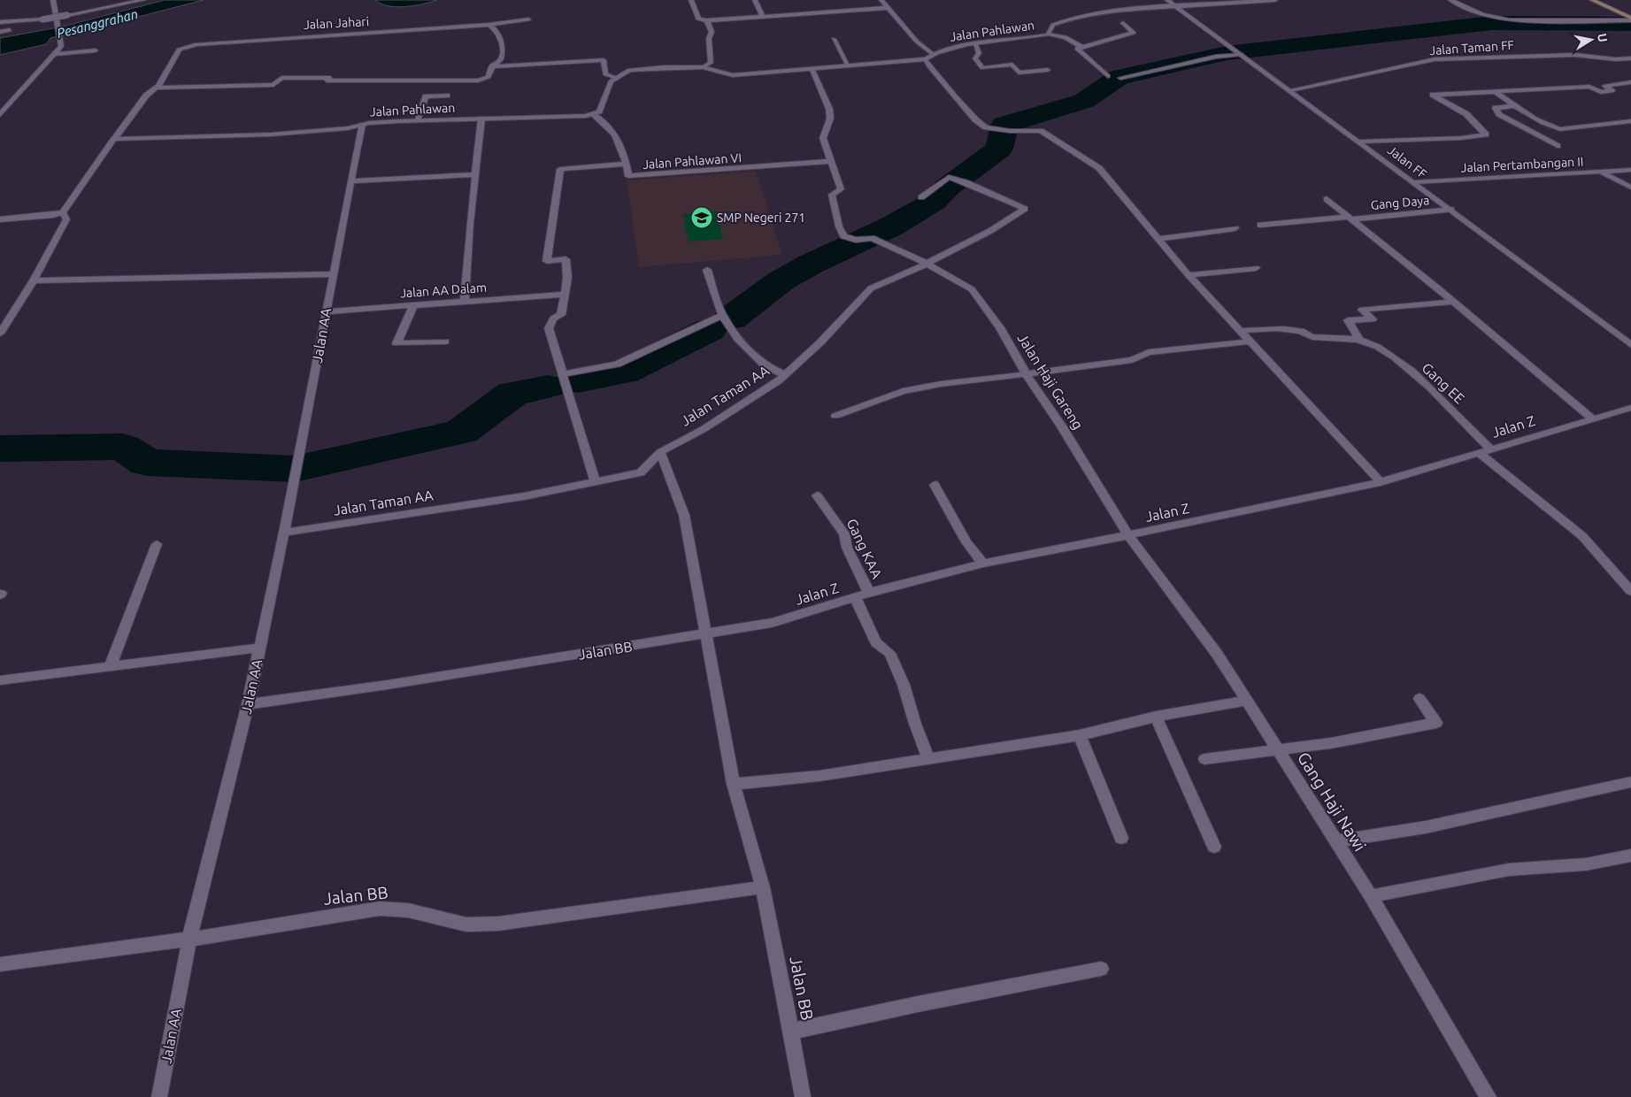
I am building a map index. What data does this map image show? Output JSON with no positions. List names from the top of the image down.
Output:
{
  "streets": {
    "street": [
      "Jalan Jahari",
      "Jalan Pahlawan",
      "Jalan Taman FF",
      "Jalan Pahlawan VI",
      "Jalan FF",
      "Jalan Pertambangan II",
      "Gang Daya",
      "Jalan AA Dalam",
      "Jalan AA",
      "Jalan Haji Gareng",
      "Gang EE",
      "Jalan Taman AA",
      "Jalan Z",
      "Gang KAA",
      "Jalan BB",
      "Gang Haji Nawi"
    ]
  },
  "crossings": [
    ["Jalan Jahari", "Jalan Pahlawan"],
    ["Jalan Pahlawan", "Jalan Pahlawan VI"],
    ["Jalan Pahlawan", "Jalan FF"],
    ["Jalan Pahlawan", "Jalan AA"],
    ["Jalan Taman FF", "Jalan FF"],
    ["Jalan FF", "Jalan Pertambangan II"],
    ["Jalan FF", "Gang Daya"],
    ["Jalan AA Dalam", "Jalan AA"],
    ["Jalan AA", "Jalan Taman AA"],
    ["Jalan AA", "Jalan BB"],
    ["Jalan Haji Gareng", "Jalan Taman AA"],
    ["Jalan Haji Gareng", "Jalan Z"],
    ["Jalan Haji Gareng", "Gang Haji Nawi"],
    ["Gang EE", "Jalan Z"],
    ["Jalan Z", "Gang KAA"],
    ["Jalan Z", "Jalan BB"],
    ["Jalan Z", "Gang Haji Nawi"]
  ],
  "water": ["Pesanggrahan"],
  "places": {
    "school or university": ["SMP Negeri 271"]
  },
  "north": "right"
}
